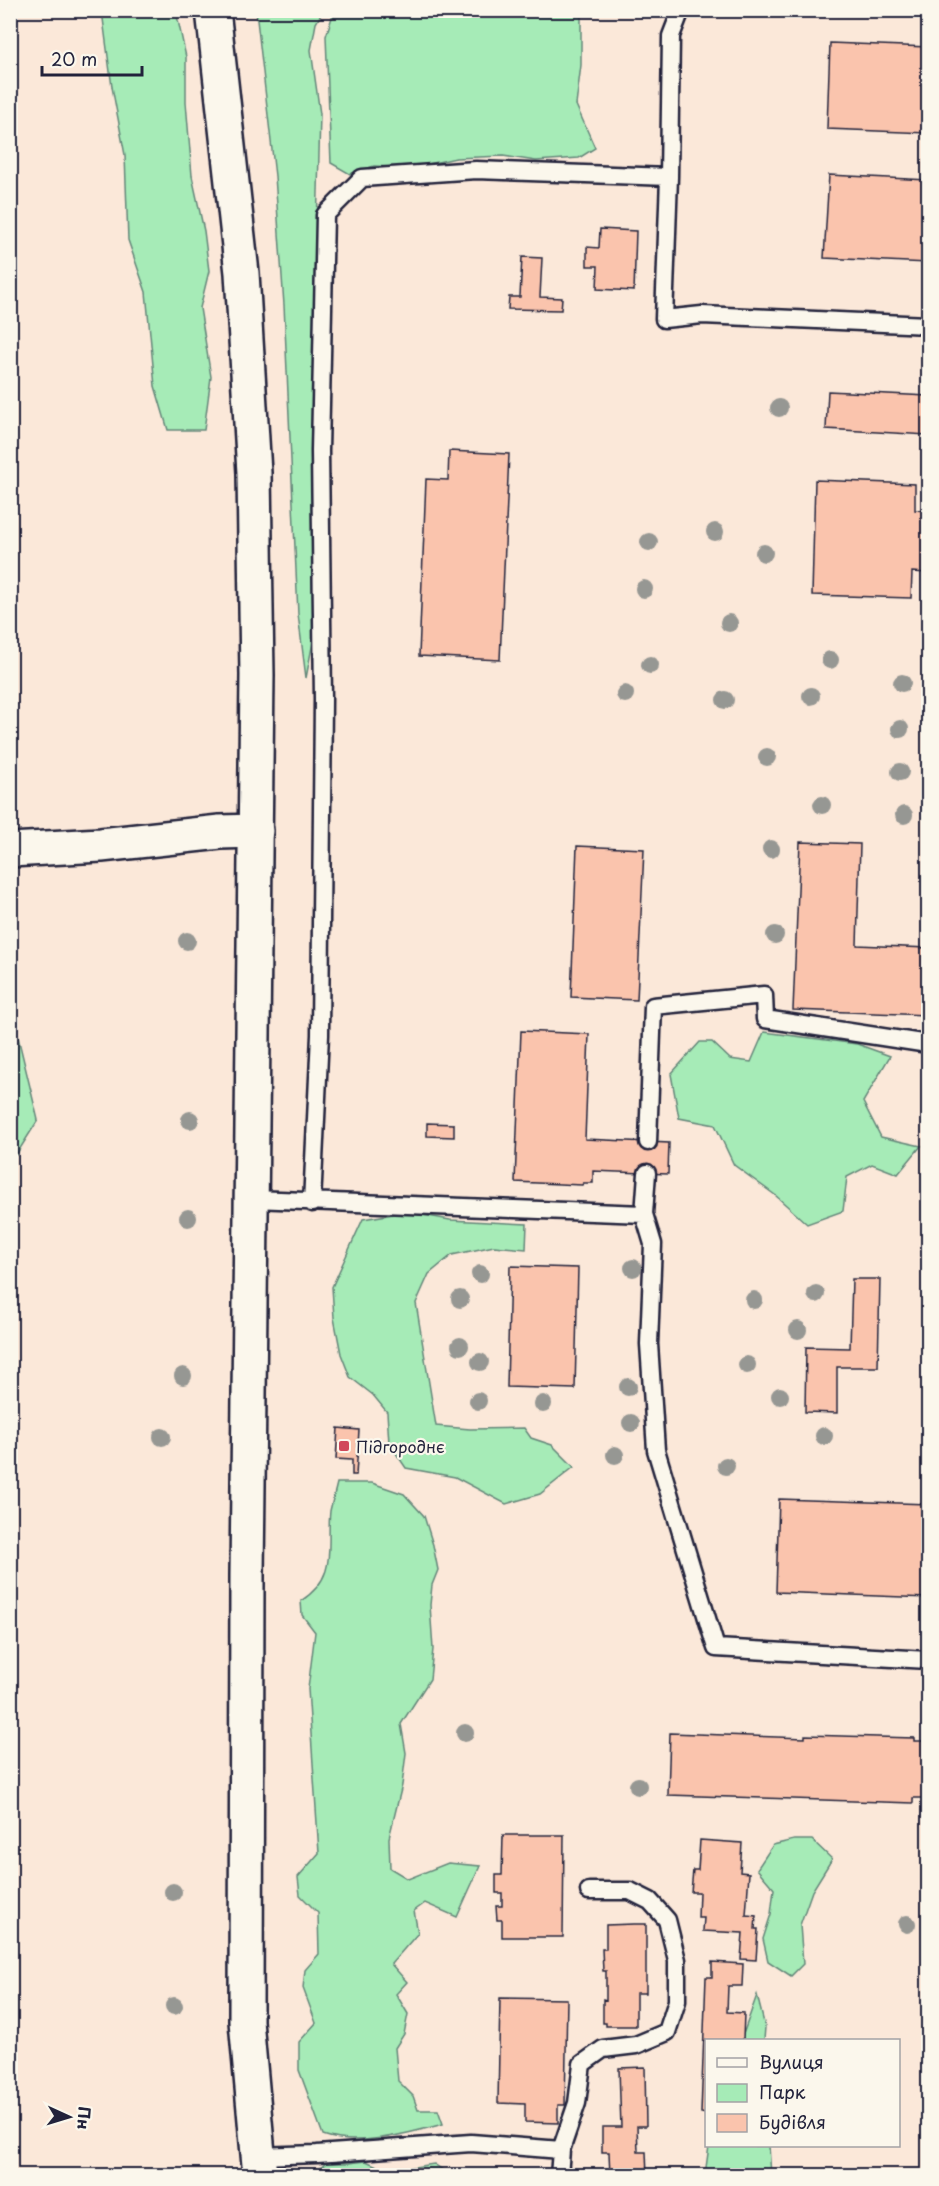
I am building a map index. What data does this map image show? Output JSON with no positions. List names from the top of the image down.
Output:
{
  "places": {
    "transit": ["Підгороднє"]
  },
  "legend": ["Вулиця", "Парк", "Будівля"],
  "scale_bar": "20 m",
  "north": "right"
}
